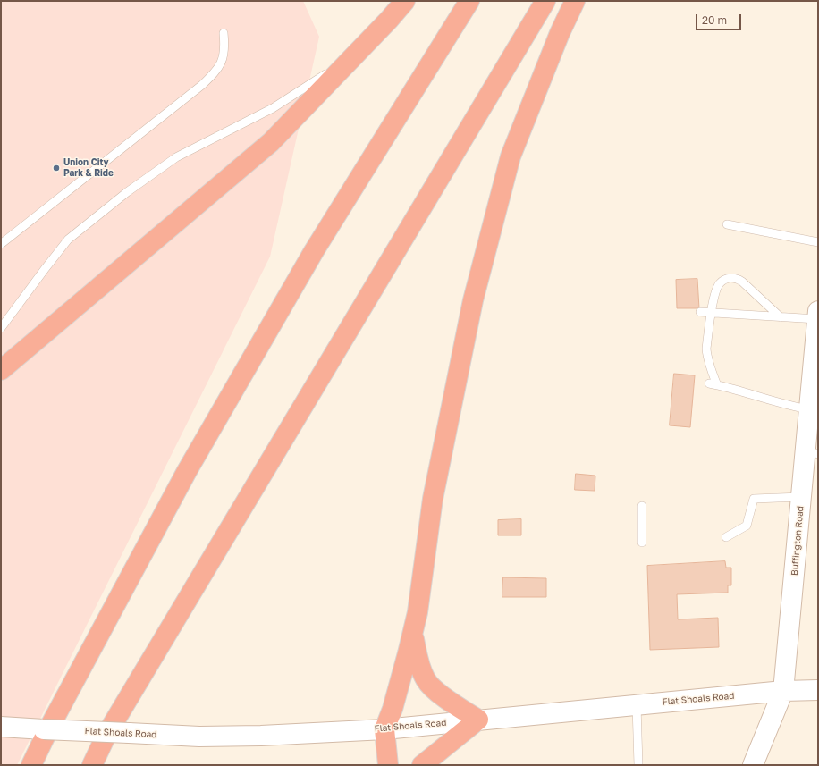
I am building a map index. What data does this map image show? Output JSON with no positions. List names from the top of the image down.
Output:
{
  "streets": {
    "street": ["Buffington Road", "Flat Shoals Road"]
  },
  "crossings": [
    ["Buffington Road", "Flat Shoals Road"]
  ],
  "places": ["Union City Park & Ride"],
  "scale_bar": "20 m"
}
